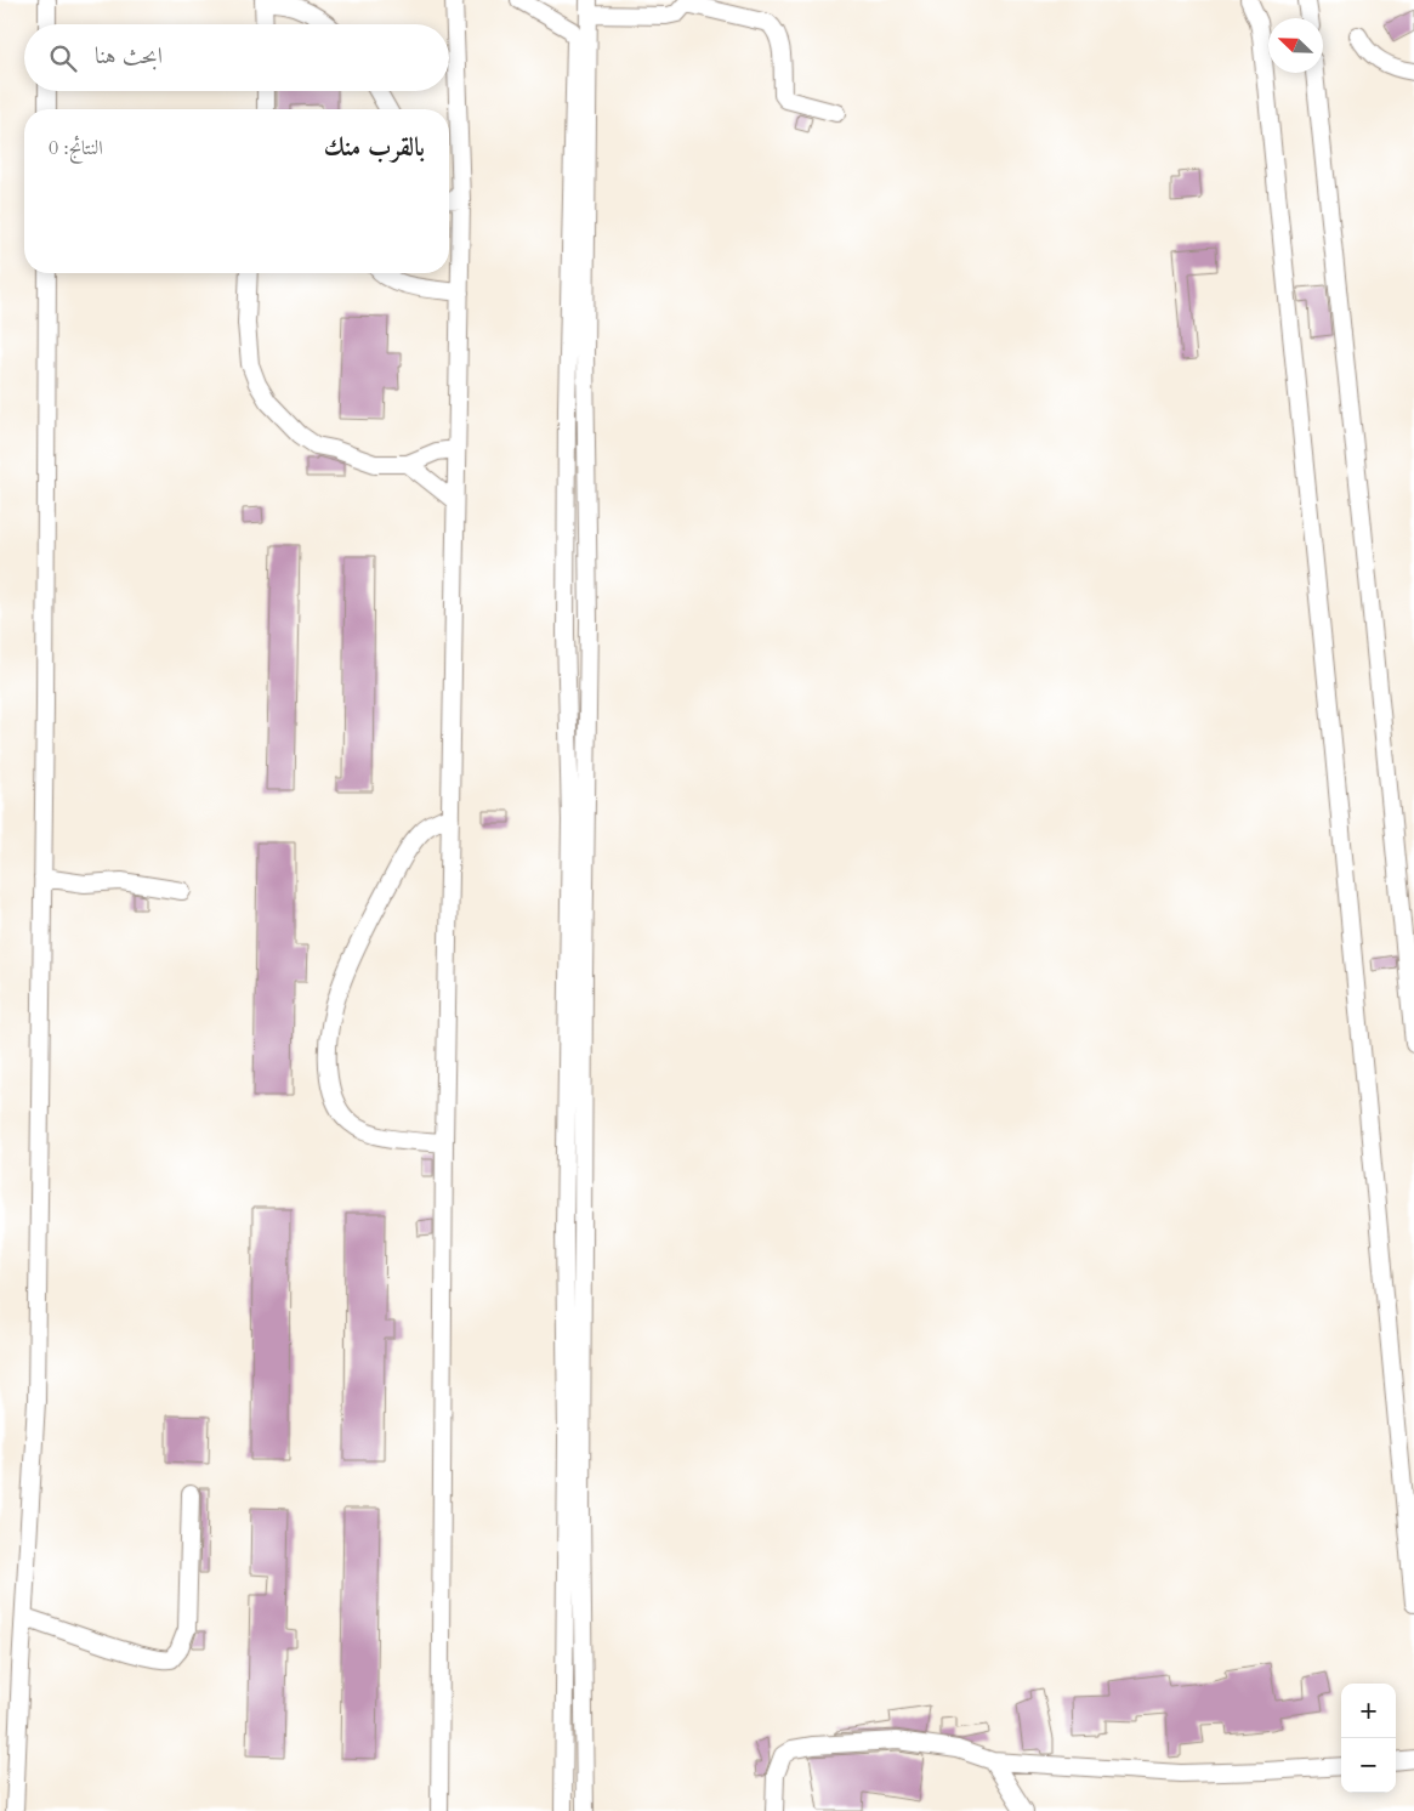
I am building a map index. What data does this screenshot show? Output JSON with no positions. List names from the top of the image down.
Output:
{
  "north": "top left",
  "page": {
    "search": "ابحث هنا",
    "heading": ["بالقرب منك", "النتائج: 0"],
    "map_buttons": ["+", "−"]
  }
}
